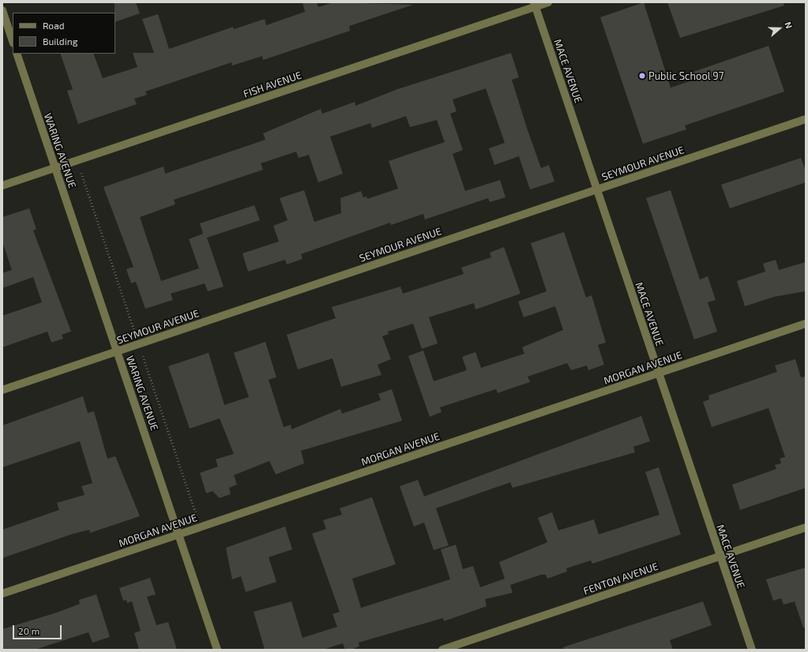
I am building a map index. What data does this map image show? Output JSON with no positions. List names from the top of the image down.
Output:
{
  "streets": {
    "street": [
      "MACE AVENUE",
      "FISH AVENUE",
      "WARING AVENUE",
      "SEYMOUR AVENUE",
      "MORGAN AVENUE",
      "FENTON AVENUE"
    ]
  },
  "crossings": [
    ["MACE AVENUE", "FISH AVENUE"],
    ["MACE AVENUE", "SEYMOUR AVENUE"],
    ["MACE AVENUE", "MORGAN AVENUE"],
    ["MACE AVENUE", "FENTON AVENUE"],
    ["FISH AVENUE", "WARING AVENUE"],
    ["WARING AVENUE", "SEYMOUR AVENUE"],
    ["WARING AVENUE", "MORGAN AVENUE"]
  ],
  "places": ["Public School 97"],
  "legend": ["Road", "Building"],
  "scale_bar": "20 m",
  "north": "right"
}
